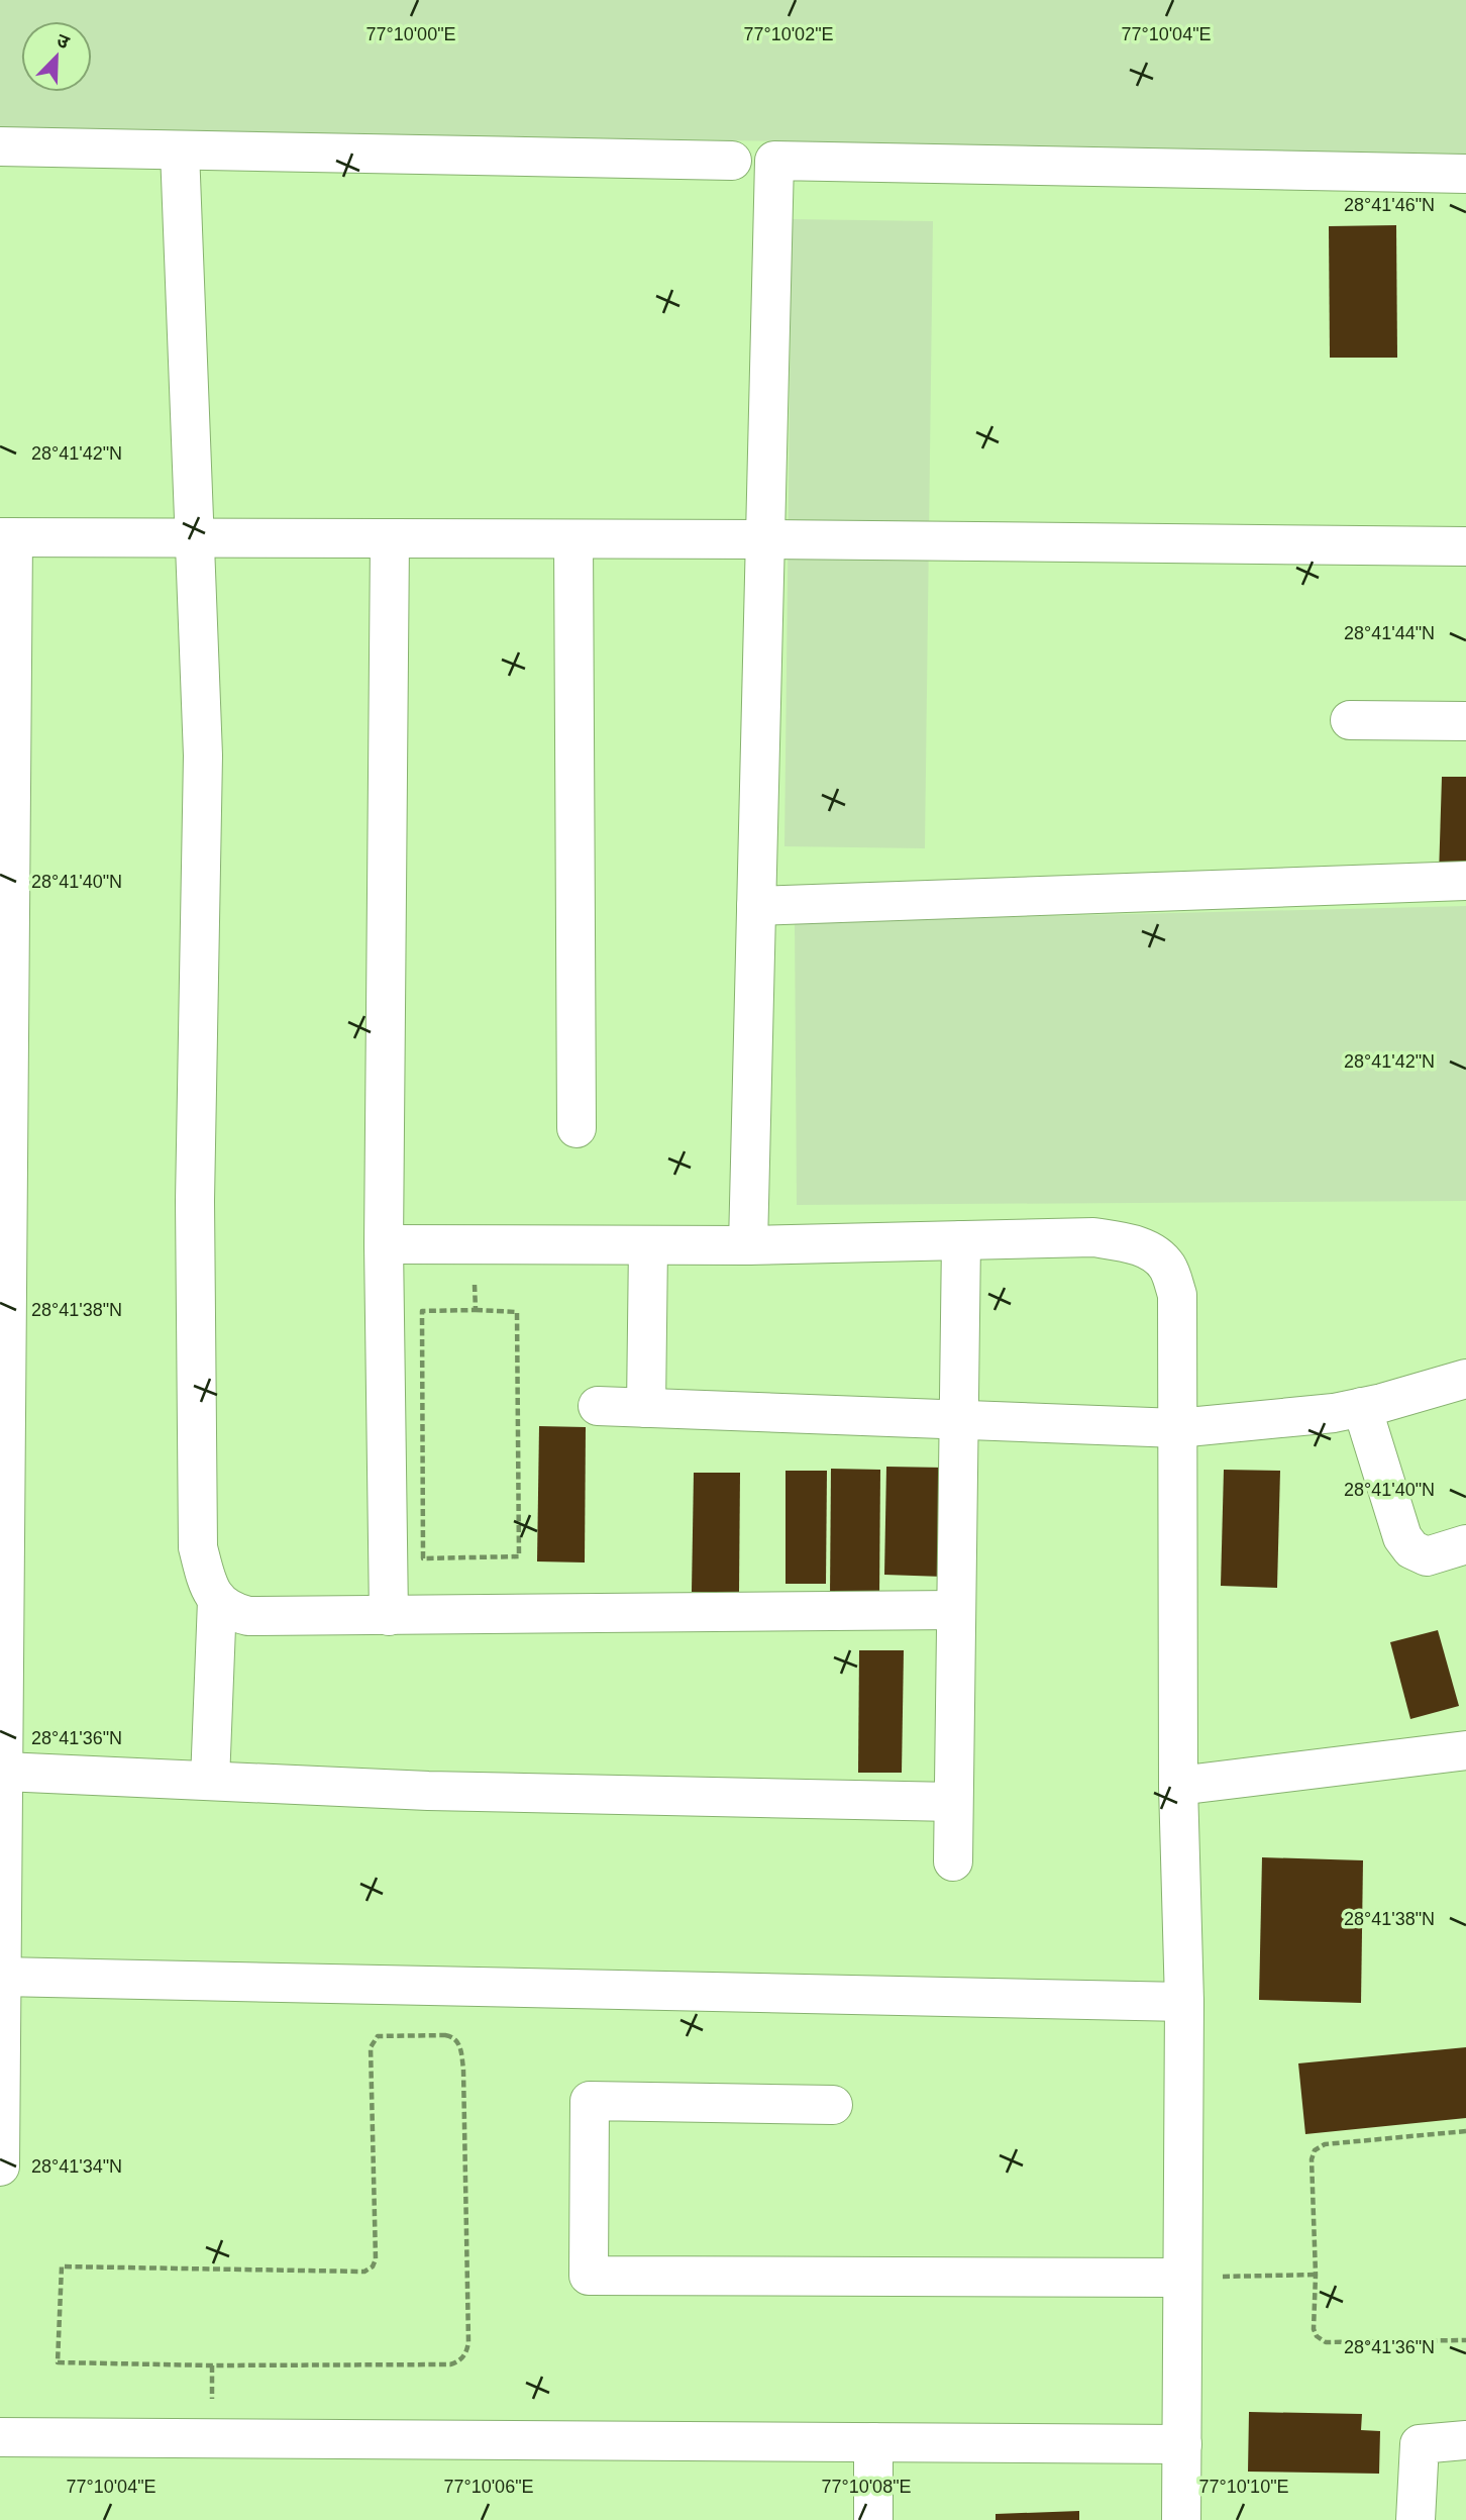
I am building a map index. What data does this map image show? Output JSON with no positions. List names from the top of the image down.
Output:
{
  "north": "top right",
  "coordinates": [
    "77°10'00\"E",
    "77°10'02\"E",
    "77°10'04\"E",
    "28°41'46\"N",
    "28°41'42\"N",
    "28°41'44\"N",
    "28°41'40\"N",
    "28°41'38\"N",
    "28°41'36\"N",
    "28°41'34\"N",
    "77°10'06\"E",
    "77°10'08\"E",
    "77°10'10\"E"
  ]
}
